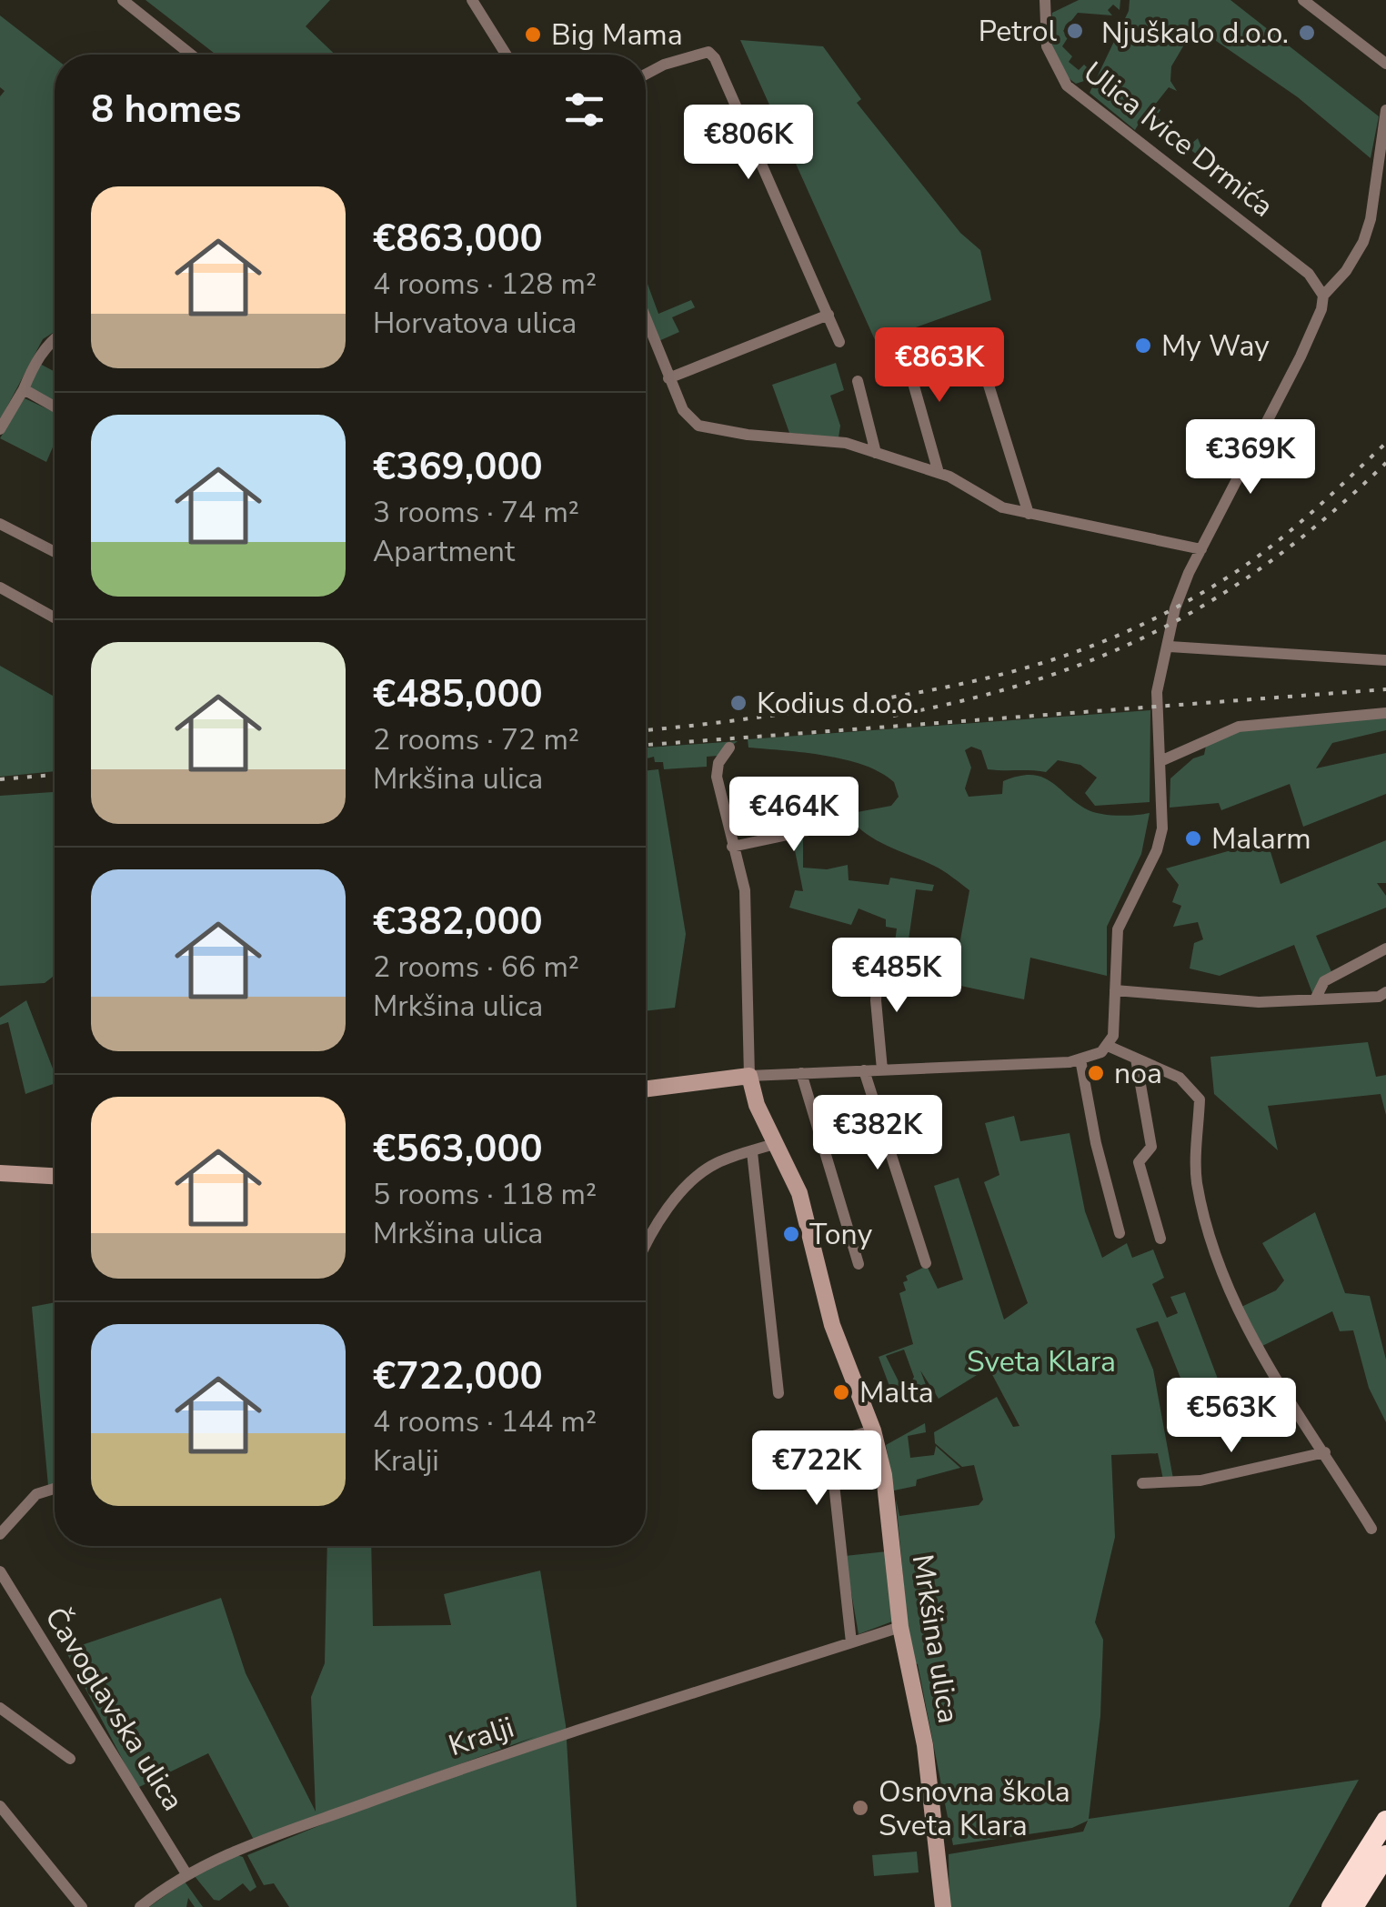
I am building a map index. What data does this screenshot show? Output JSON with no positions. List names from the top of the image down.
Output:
{
  "streets": {
    "street": [
      "Ulica Ivice Drmića",
      "Mrkšina ulica",
      "Čavoglavska ulica",
      "Kralji"
    ]
  },
  "crossings": [
    ["Mrkšina ulica", "Kralji"],
    ["Čavoglavska ulica", "Kralji"]
  ],
  "parks": ["Sveta Klara"],
  "places": [
    "Petrol",
    "Njuškalo d.o.o.",
    "Big Mama",
    "My Way",
    "Kodius d.o.o.",
    "Malarm",
    "noa",
    "Tony",
    "Malta",
    "Osnovna škola Sveta Klara"
  ],
  "page": {
    "heading": "8 homes",
    "price": [
      "€806K",
      "€863K",
      "€369K",
      "€464K",
      "€485K",
      "€382K",
      "€563K",
      "€722K"
    ],
    "list": [
      {
        "name": "€863,000",
        "note": "4 rooms · 128 m² · Horvatova ulica"
      },
      {
        "name": "€369,000",
        "note": "3 rooms · 74 m² · Apartment"
      },
      {
        "name": "€485,000",
        "note": "2 rooms · 72 m² · Mrkšina ulica"
      },
      {
        "name": "€382,000",
        "note": "2 rooms · 66 m² · Mrkšina ulica"
      },
      {
        "name": "€563,000",
        "note": "5 rooms · 118 m² · Mrkšina ulica"
      },
      {
        "name": "€722,000",
        "note": "4 rooms · 144 m² · Kralji"
      }
    ]
  }
}
